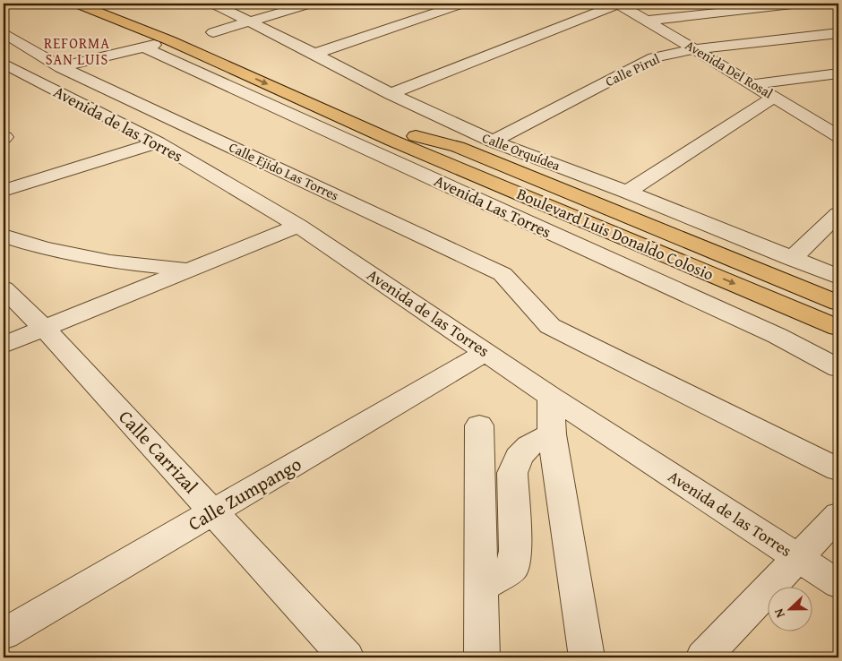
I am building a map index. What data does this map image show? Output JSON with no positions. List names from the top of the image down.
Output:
{
  "streets": {
    "highway": ["Boulevard Luis Donaldo Colosio"],
    "street": [
      "Avenida Del Rosal",
      "Calle Pirul",
      "Avenida de las Torres",
      "Calle Orquídea",
      "Calle Ejido Las Torres",
      "Avenida Las Torres",
      "Calle Carrizal",
      "Calle Zumpango"
    ]
  },
  "crossings": [
    ["Avenida Del Rosal", "Calle Pirul"],
    ["Calle Pirul", "Calle Orquídea"],
    ["Avenida de las Torres", "Calle Zumpango"],
    ["Calle Ejido Las Torres", "Avenida Las Torres"],
    ["Calle Carrizal", "Calle Zumpango"]
  ],
  "districts": ["REFORMA SAN LUIS"],
  "north": "left"
}
